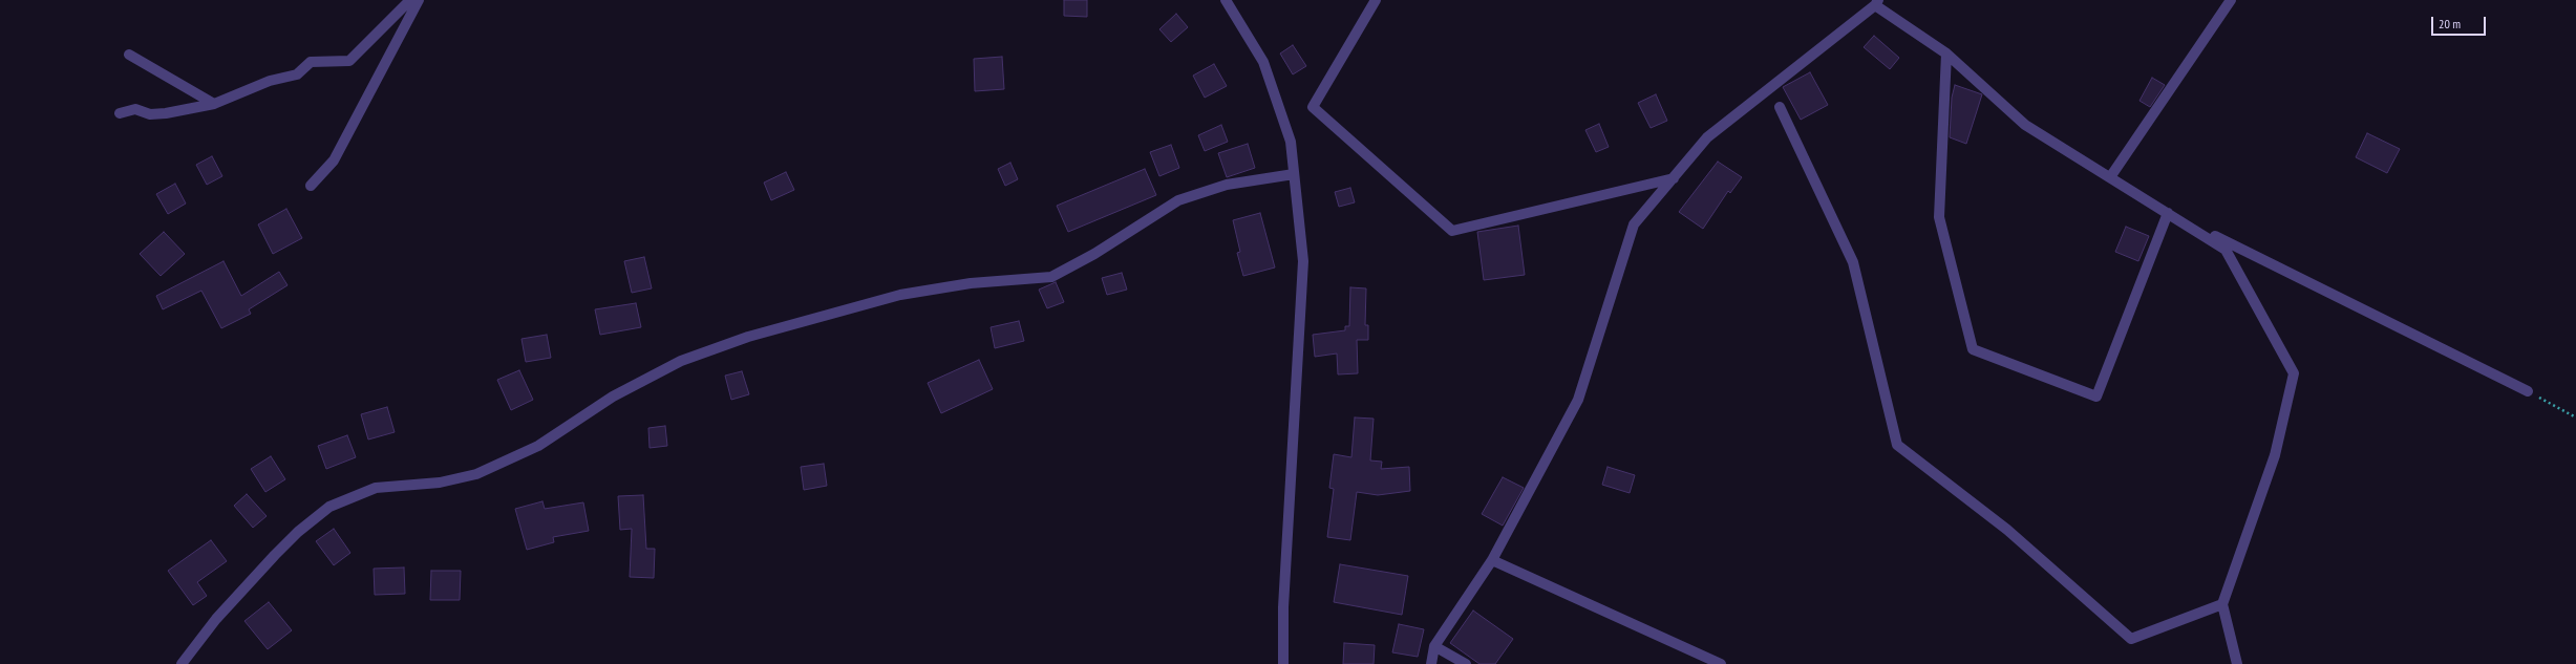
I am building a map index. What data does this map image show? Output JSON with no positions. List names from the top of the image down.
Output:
{
  "scale_bar": "20 m"
}
